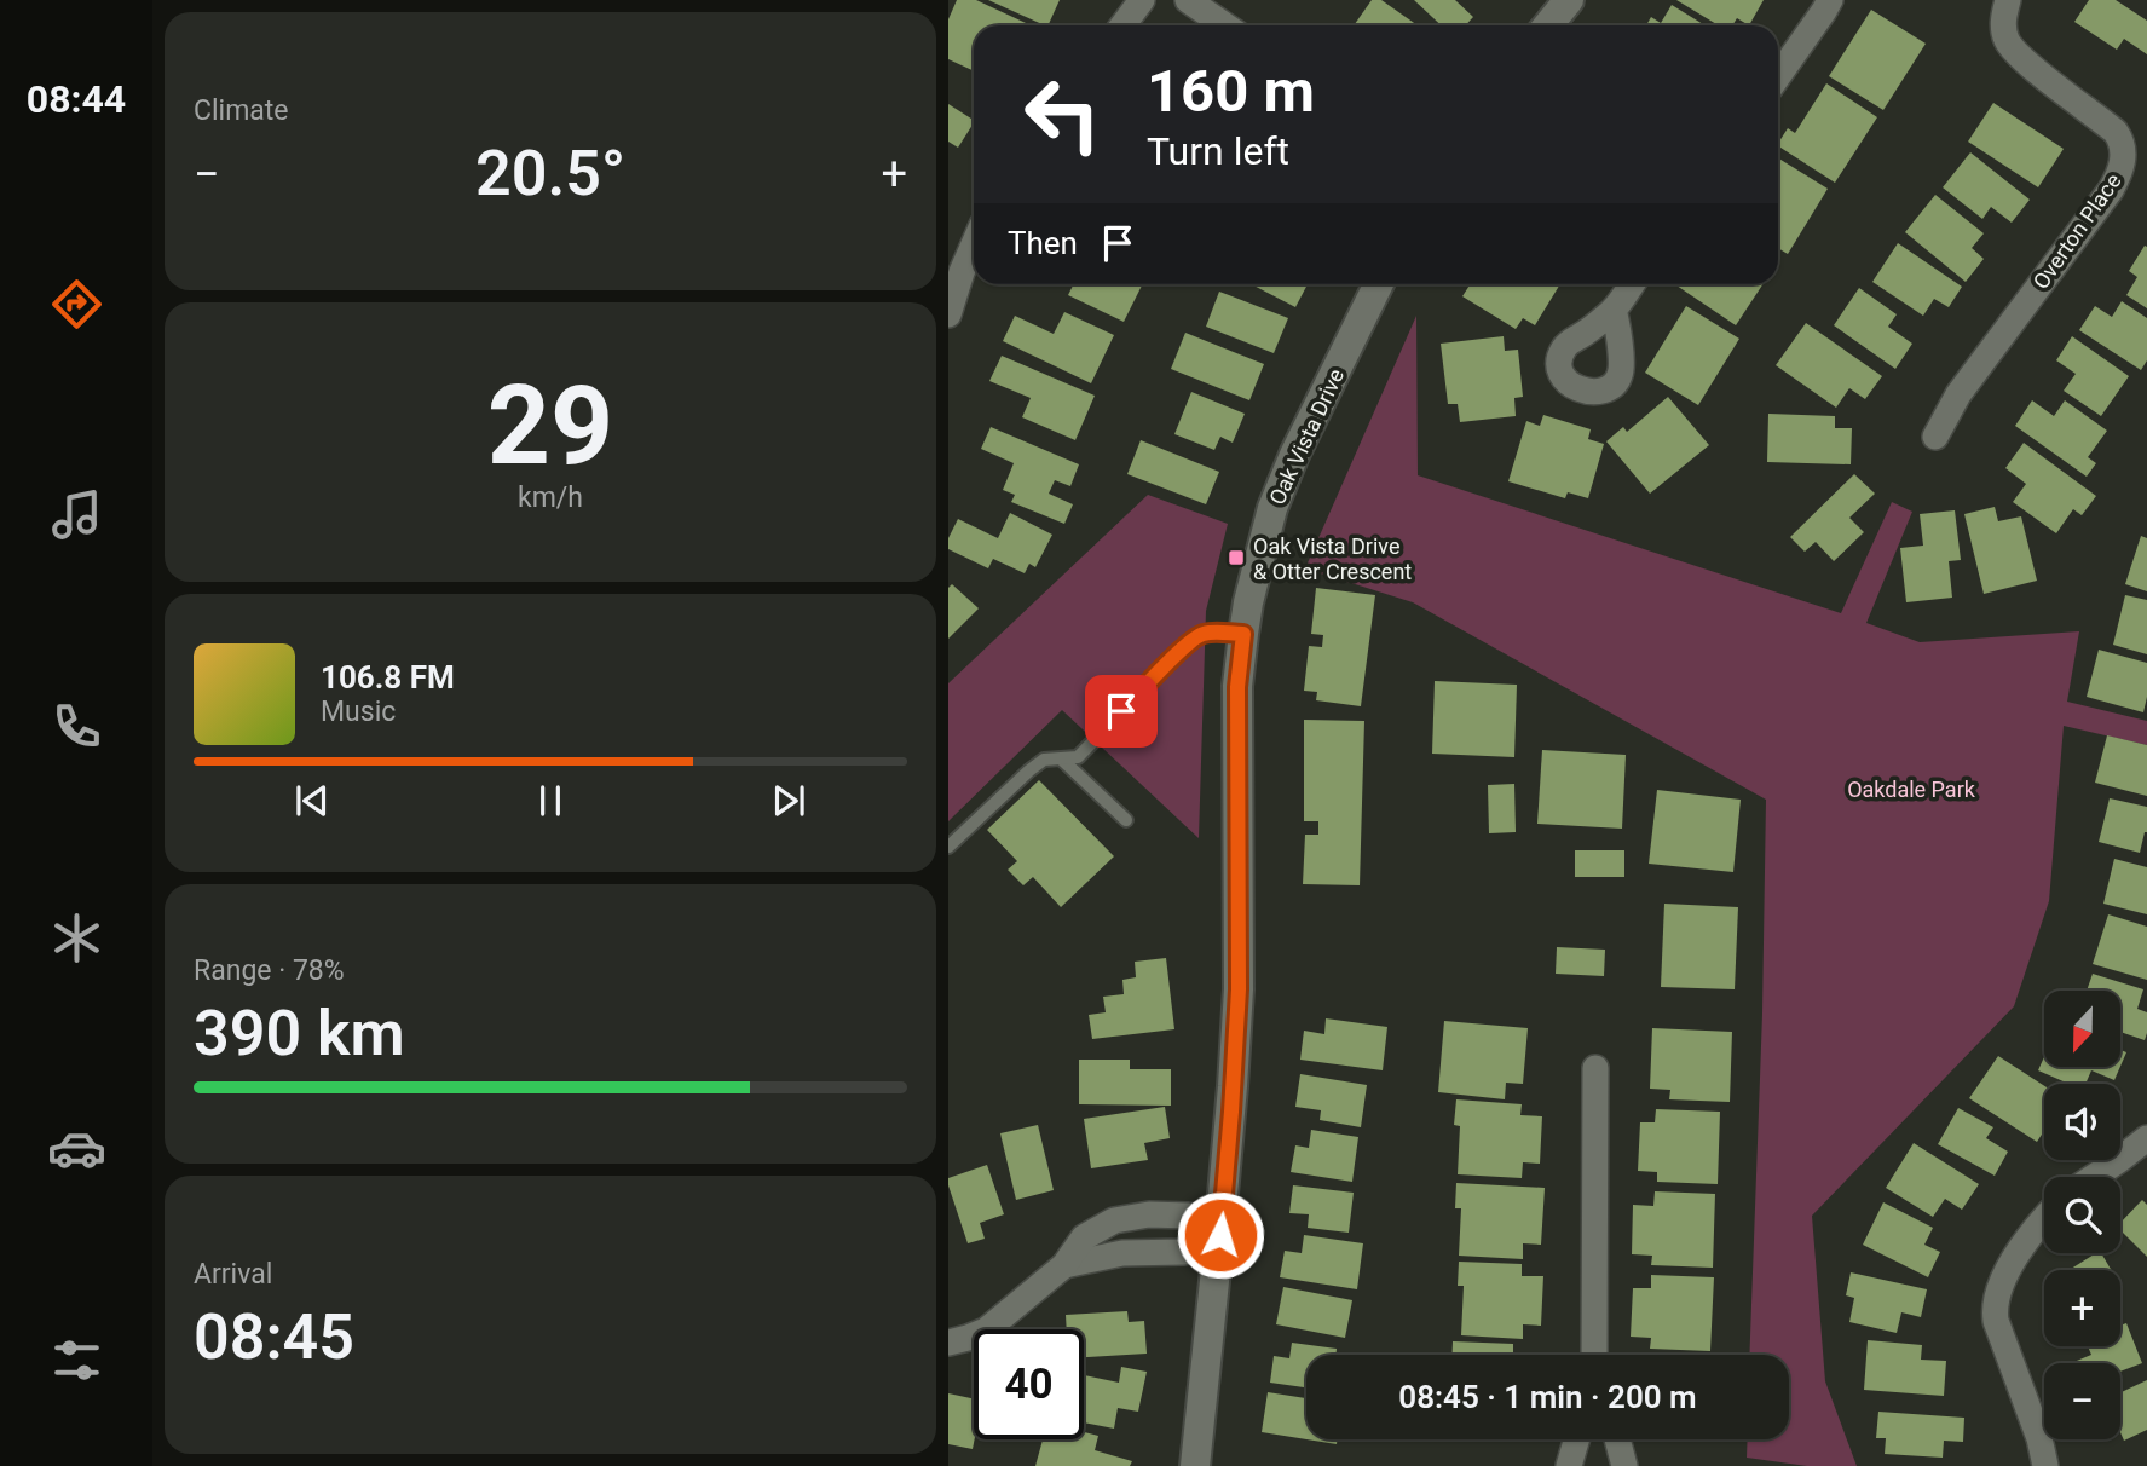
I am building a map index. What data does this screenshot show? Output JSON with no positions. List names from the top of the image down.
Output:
{
  "streets": {
    "street": ["Overton Place", "Oak Vista Drive"]
  },
  "parks": ["Oakdale Park"],
  "places": {
    "transit": ["Oak Vista Drive & Otter Crescent"]
  },
  "north": "bottom",
  "page": {
    "tabs": "08:44",
    "tile": [
      "Climate",
      ["29", "km/h"],
      ["Range · 78%", "390 km"],
      ["Arrival", "08:45"]
    ],
    "turn": ["160 m", "Turn left"],
    "heat": ["−", "20.5°", "+"],
    "then": "Then",
    "song": ["106.8 FM", "Music"],
    "map_buttons": ["+", "−"],
    "limit": "40",
    "trip": "08:45 · 1 min · 200 m"
  }
}
